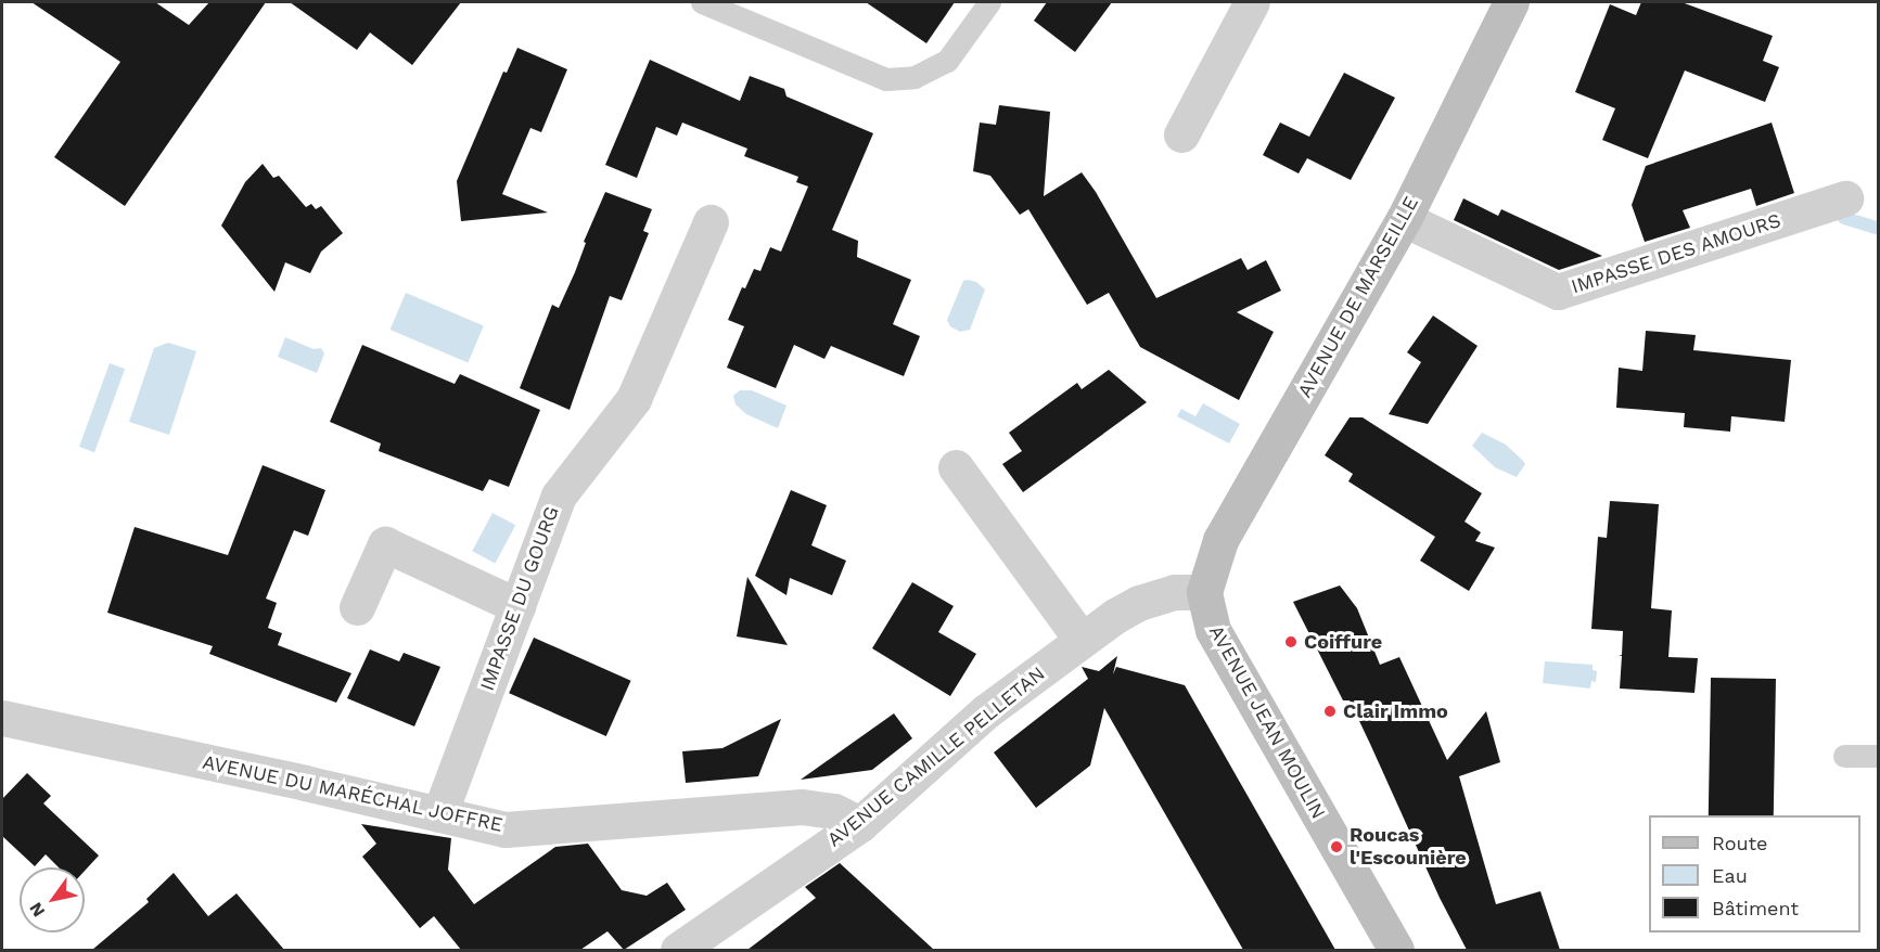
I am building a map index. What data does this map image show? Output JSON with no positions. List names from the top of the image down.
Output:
{
  "streets": {
    "street": [
      "IMPASSE DES AMOURS",
      "AVENUE DE MARSEILLE",
      "IMPASSE DU GOURG",
      "AVENUE JEAN MOULIN",
      "AVENUE CAMILLE PELLETAN",
      "AVENUE DU MARÉCHAL JOFFRE"
    ]
  },
  "crossings": [
    ["IMPASSE DES AMOURS", "AVENUE DE MARSEILLE"],
    ["AVENUE DE MARSEILLE", "AVENUE JEAN MOULIN"],
    ["AVENUE DE MARSEILLE", "AVENUE CAMILLE PELLETAN"],
    ["IMPASSE DU GOURG", "AVENUE DU MARÉCHAL JOFFRE"],
    ["AVENUE JEAN MOULIN", "AVENUE CAMILLE PELLETAN"],
    ["AVENUE CAMILLE PELLETAN", "AVENUE DU MARÉCHAL JOFFRE"]
  ],
  "places": ["Coiffure", "Clair Immo", "Roucas l'Escounière"],
  "legend": ["Route", "Eau", "Bâtiment"],
  "north": "bottom left"
}
